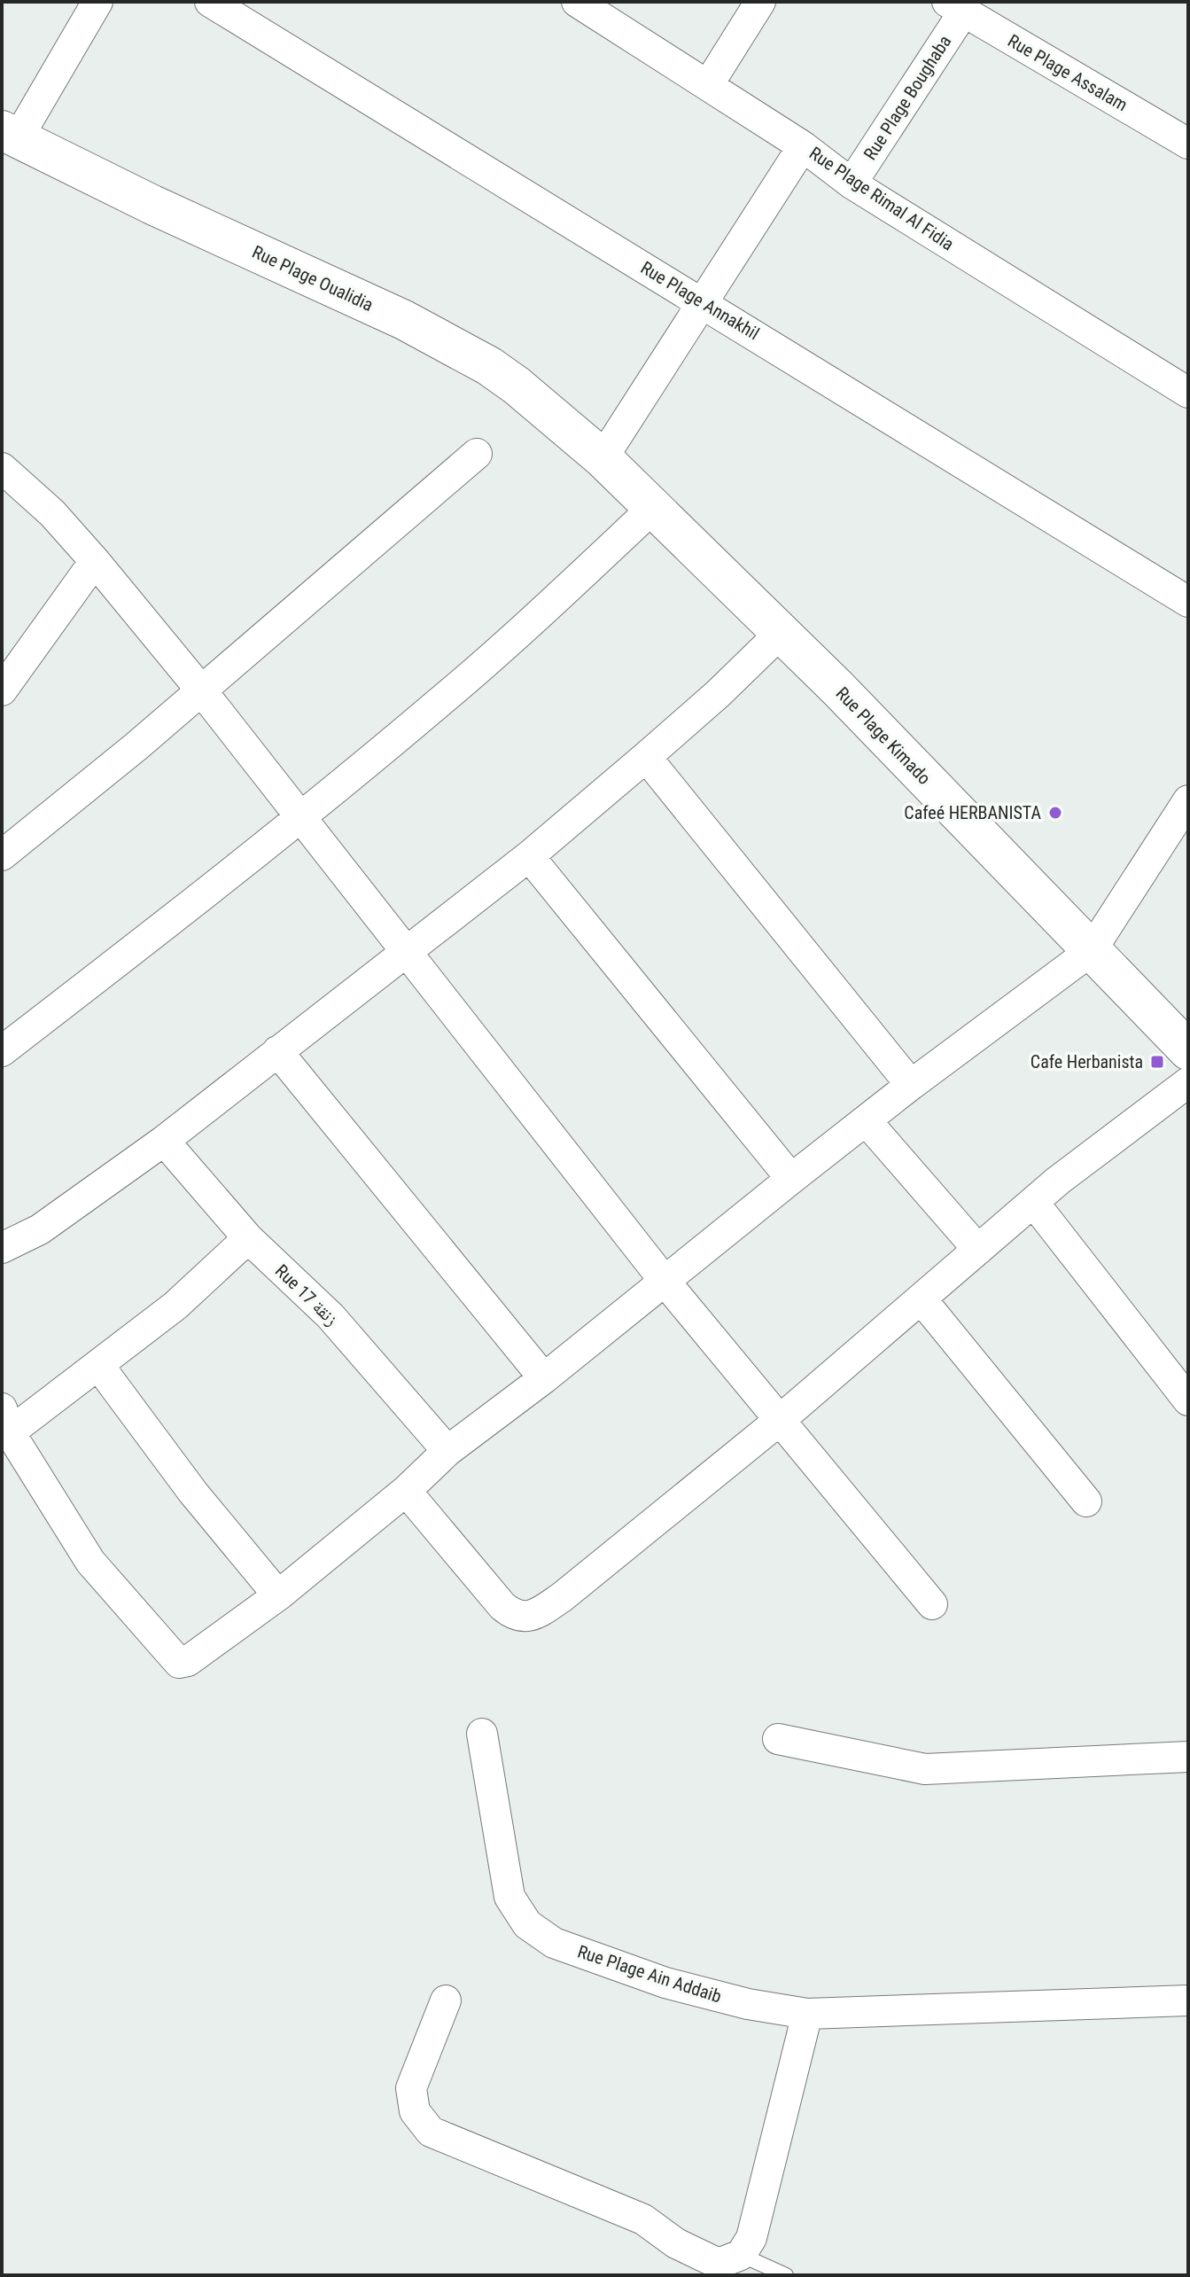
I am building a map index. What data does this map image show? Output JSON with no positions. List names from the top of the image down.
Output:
{
  "streets": {
    "street": [
      "Rue Plage Assalam",
      "Rue Plage Boughaba",
      "Rue Plage Rimal Al Fidia",
      "Rue Plage Oualidia",
      "Rue Plage Annakhil",
      "Rue Plage Kimado",
      "Rue 17 زنقة",
      "Rue Plage Ain Addaib"
    ]
  },
  "crossings": [
    ["Rue Plage Assalam", "Rue Plage Boughaba"],
    ["Rue Plage Boughaba", "Rue Plage Rimal Al Fidia"],
    ["Rue Plage Oualidia", "Rue Plage Kimado"]
  ],
  "places": {
    "other": ["Cafeé HERBANISTA"],
    "transit": ["Cafe Herbanista"]
  }
}
